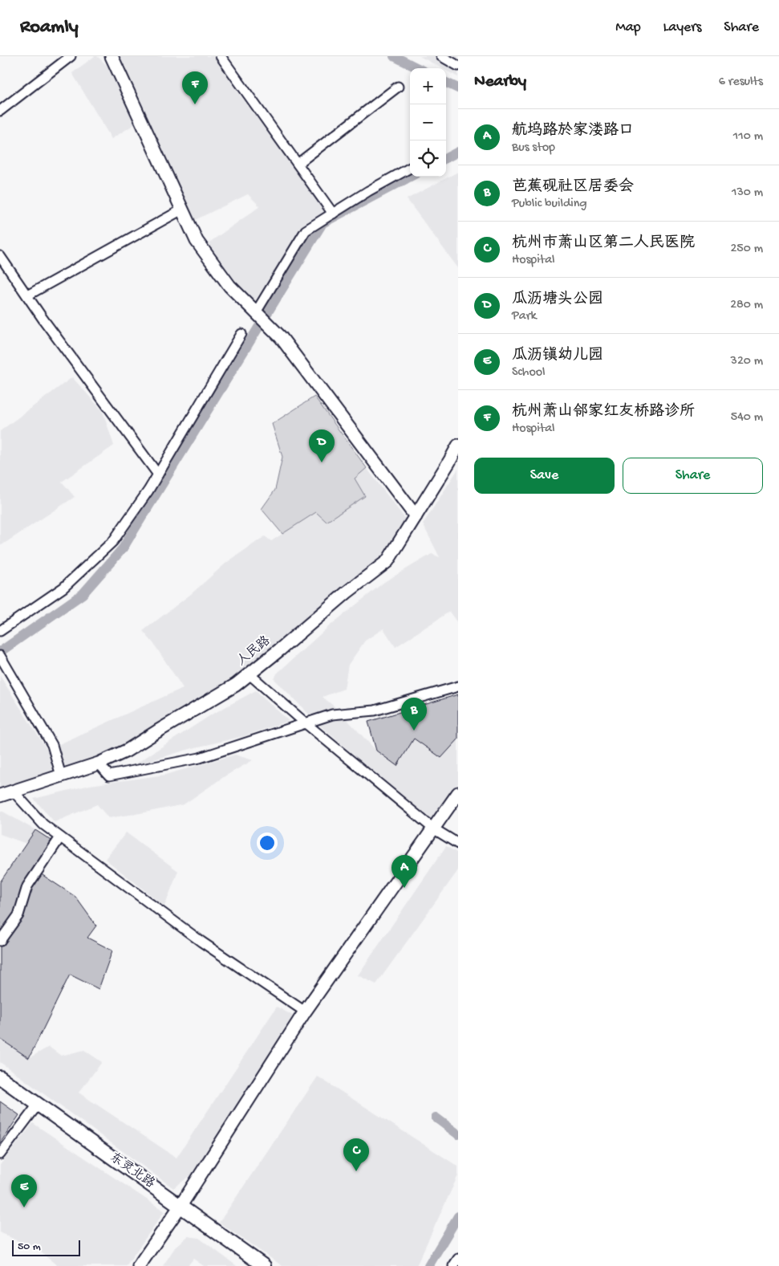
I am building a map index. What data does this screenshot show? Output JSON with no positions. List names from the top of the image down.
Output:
{
  "streets": {
    "main road": ["东灵北路"],
    "street": ["人民路"]
  },
  "scale_bar": "50 m",
  "page": {
    "header": "Roamly",
    "nav": ["Map", "Layers", "Share"],
    "heading": ["Nearby", "6 results"],
    "map_buttons": ["+", "−"],
    "pins": [
      "F",
      "D",
      "B",
      "A",
      "C",
      "E"
    ],
    "list": [
      {
        "mark": "A",
        "name": "航坞路於家溇路口",
        "note": "Bus stop",
        "value": "110 m"
      },
      {
        "mark": "B",
        "name": "芭蕉砚社区居委会",
        "note": "Public building",
        "value": "130 m"
      },
      {
        "mark": "C",
        "name": "杭州市萧山区第二人民医院",
        "note": "Hospital",
        "value": "250 m"
      },
      {
        "mark": "D",
        "name": "瓜沥塘头公园",
        "note": "Park",
        "value": "280 m"
      },
      {
        "mark": "E",
        "name": "瓜沥镇幼儿园",
        "note": "School",
        "value": "320 m"
      },
      {
        "mark": "F",
        "name": "杭州萧山邻家红友桥路诊所",
        "note": "Hospital",
        "value": "540 m"
      }
    ],
    "buttons": ["Save", "Share"],
    "scale": "50 m"
  }
}
